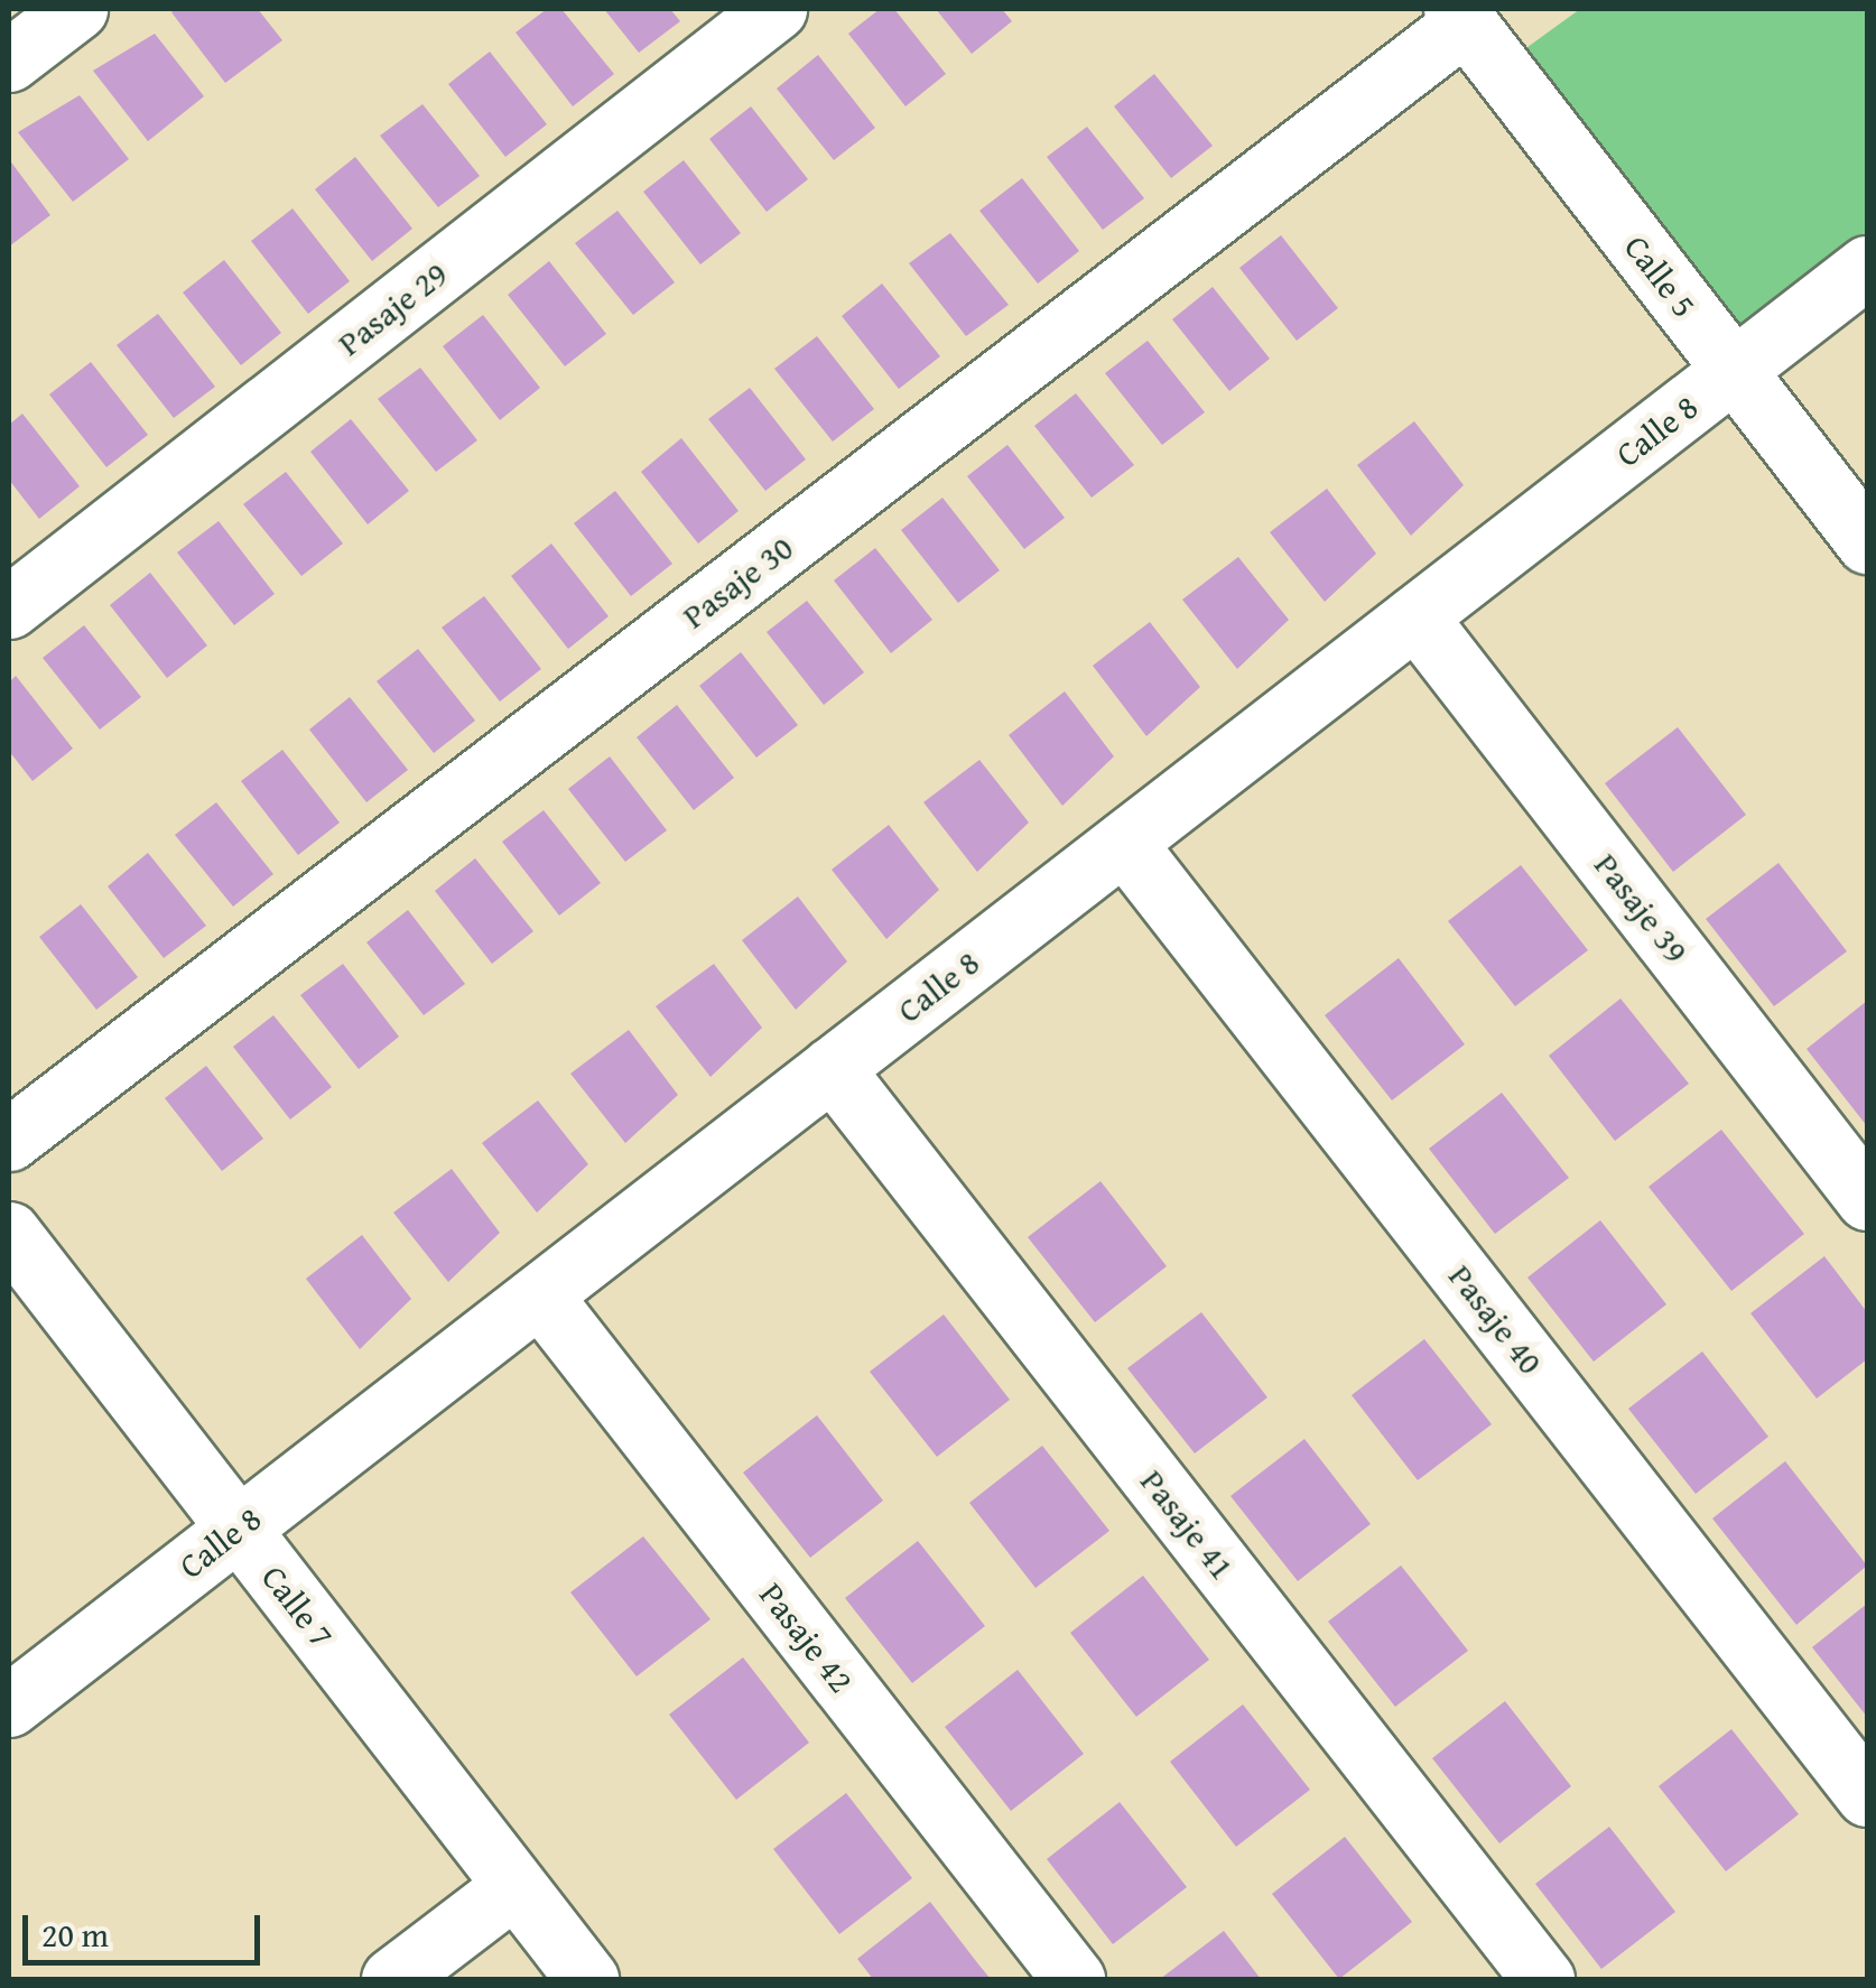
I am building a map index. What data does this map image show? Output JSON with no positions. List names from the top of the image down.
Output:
{
  "streets": {
    "street": [
      "Calle 5",
      "Pasaje 29",
      "Calle 8",
      "Pasaje 30",
      "Pasaje 39",
      "Pasaje 40",
      "Pasaje 41",
      "Calle 7",
      "Pasaje 42"
    ]
  },
  "crossings": [
    ["Calle 5", "Calle 8"],
    ["Calle 5", "Pasaje 30"],
    ["Calle 8", "Pasaje 39"],
    ["Calle 8", "Pasaje 40"],
    ["Calle 8", "Pasaje 41"],
    ["Calle 8", "Calle 7"],
    ["Calle 8", "Pasaje 42"]
  ],
  "scale_bar": "20 m"
}
